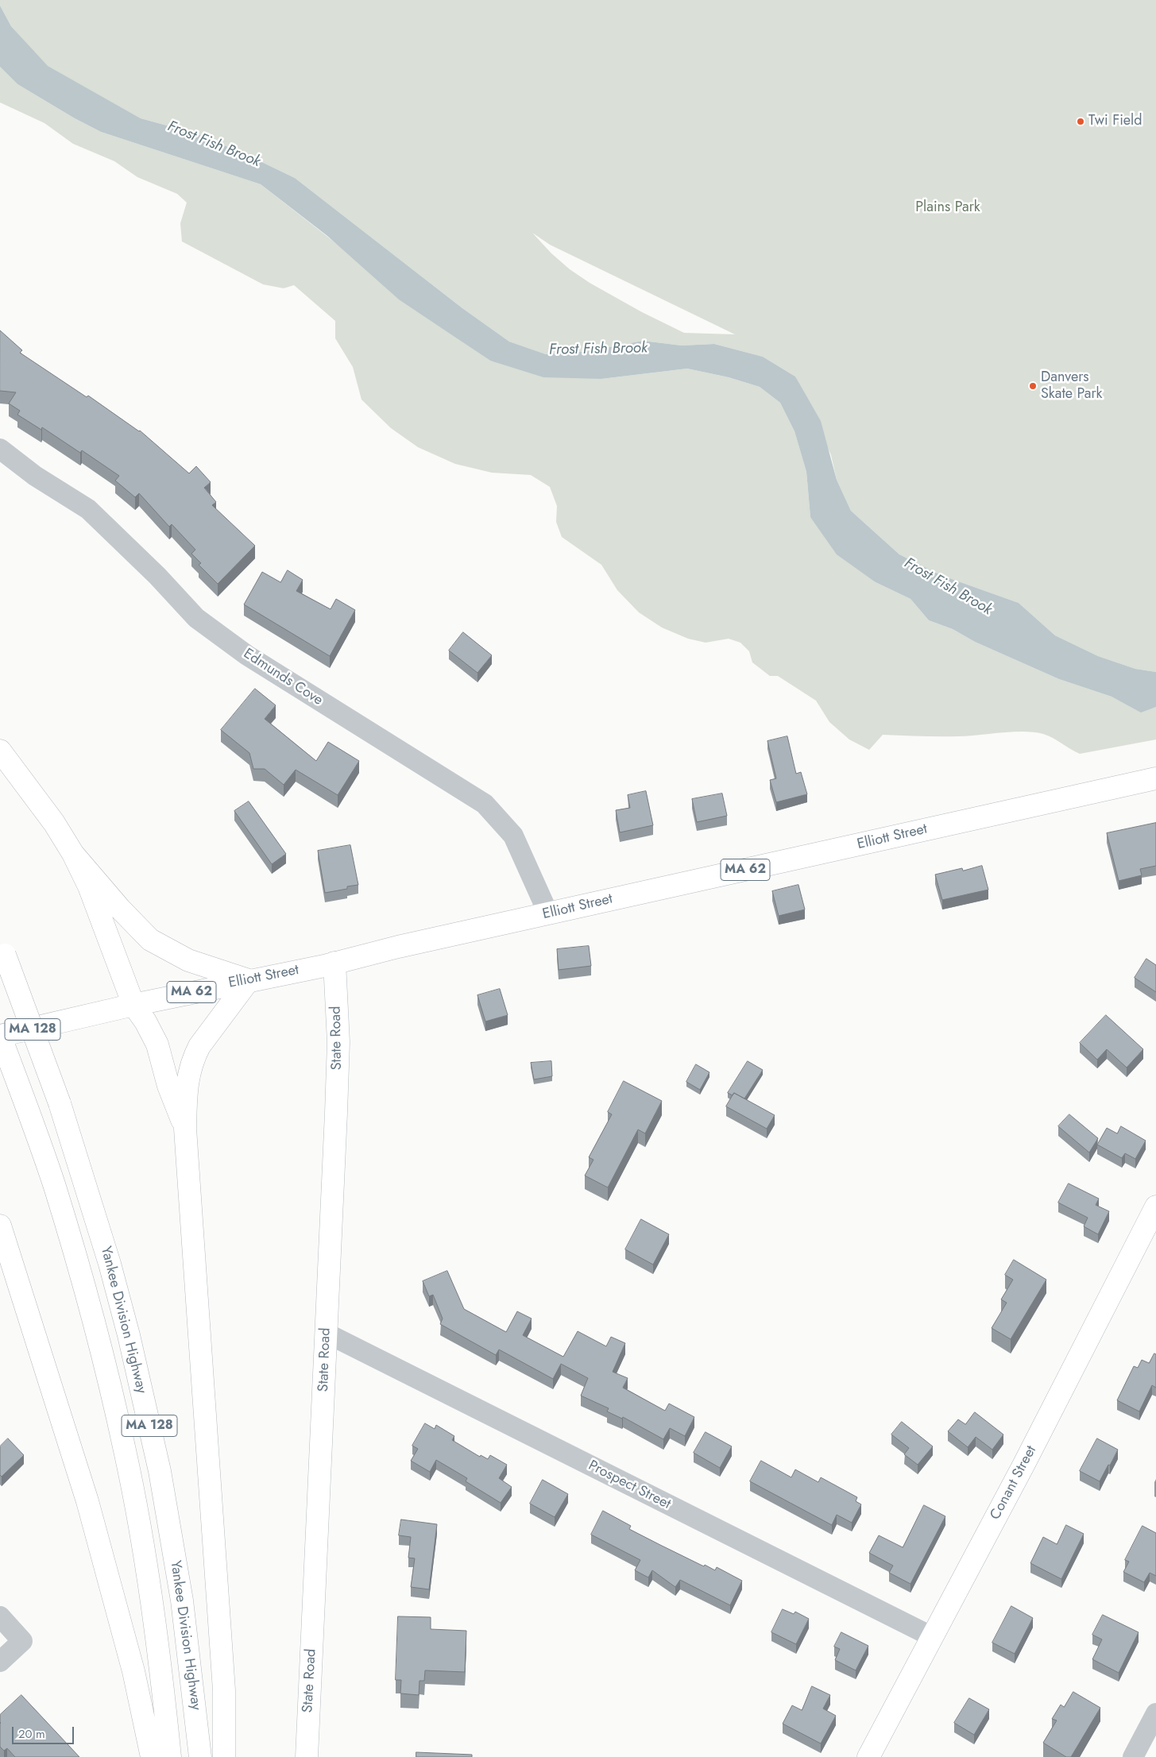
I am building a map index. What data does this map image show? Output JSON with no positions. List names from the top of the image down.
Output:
{
  "streets": {
    "main road": [
      "Elliott Street",
      "MA 62",
      "MA 128",
      "State Road",
      "Yankee Division Highway",
      "Conant Street"
    ],
    "street": ["Edmunds Cove", "Prospect Street"]
  },
  "crossings": [
    ["Edmunds Cove", "Elliott Street"],
    ["Elliott Street", "State Road"],
    ["Elliott Street", "Yankee Division Highway"],
    ["State Road", "Prospect Street"],
    ["Conant Street", "Prospect Street"]
  ],
  "water": ["Frost Fish Brook"],
  "parks": ["Plains Park"],
  "places": ["Twi Field", "Danvers Skate Park"],
  "scale_bar": "20 m"
}
